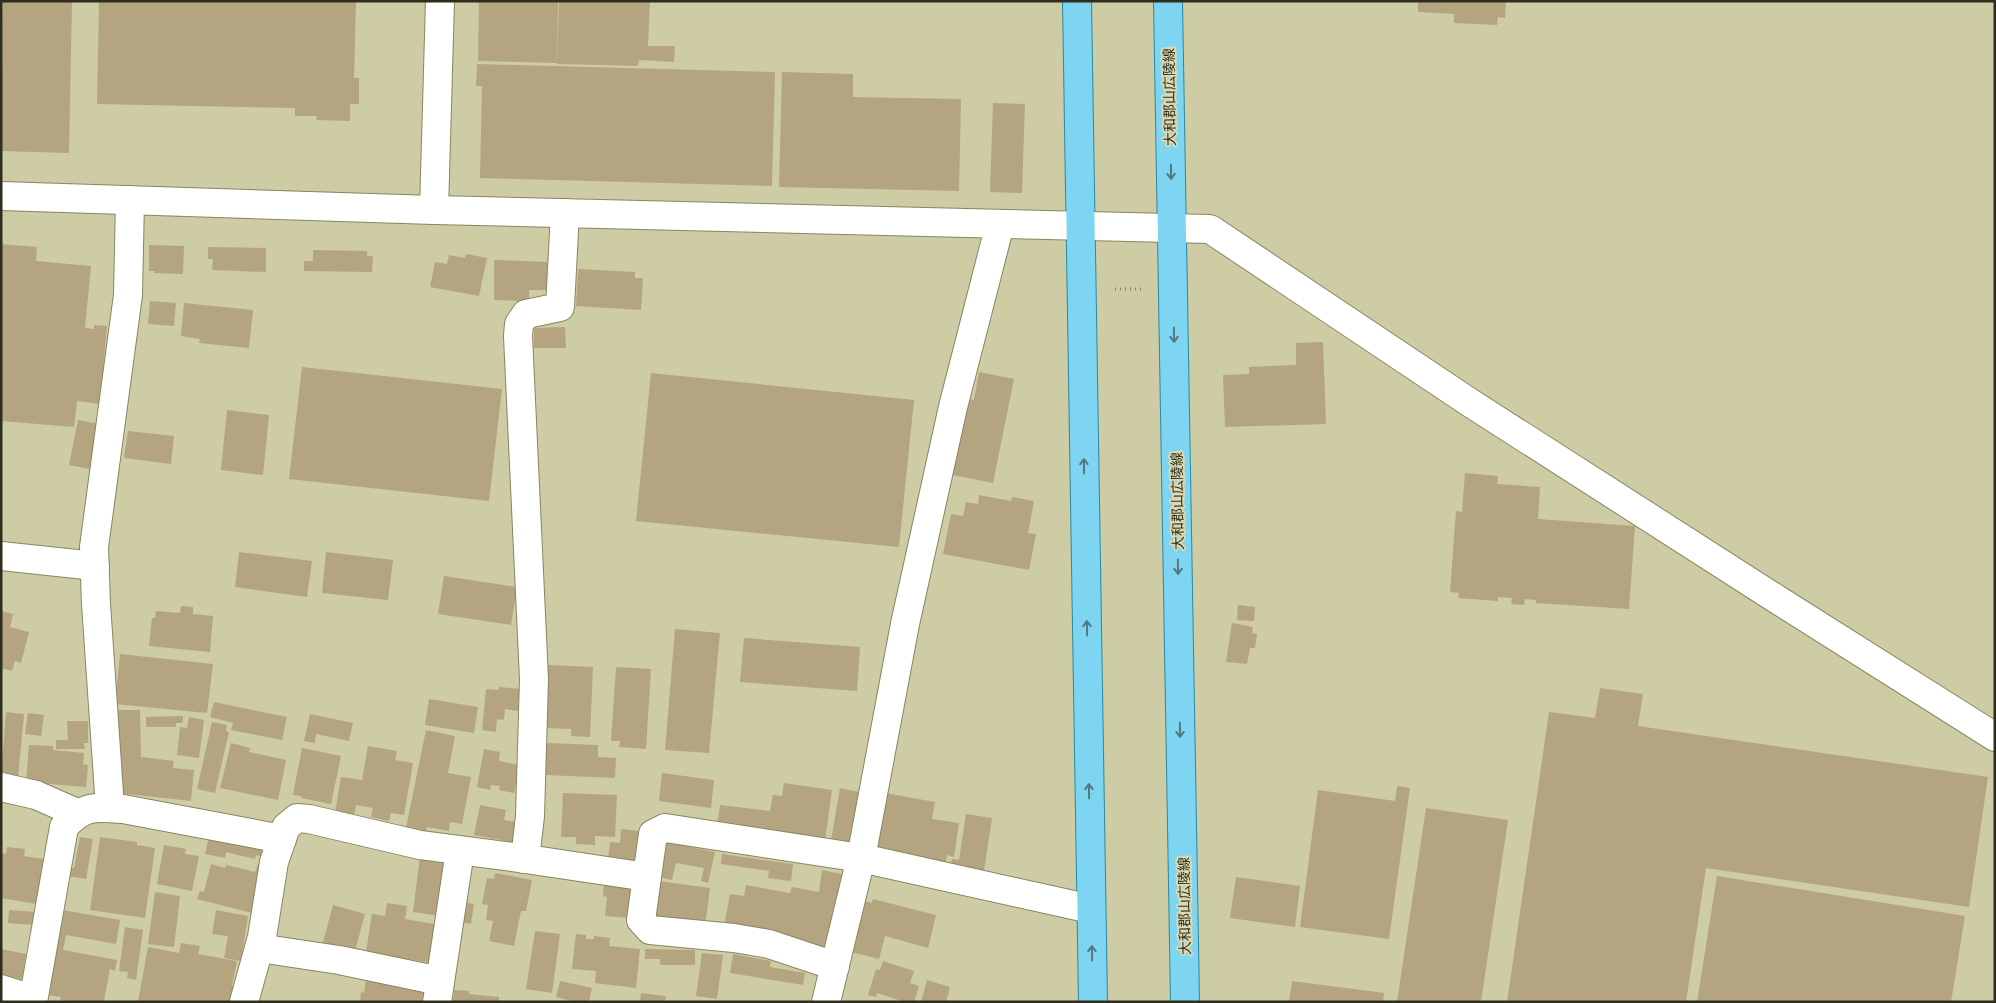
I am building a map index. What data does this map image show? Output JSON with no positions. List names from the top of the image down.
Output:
{
  "streets": {
    "main road": ["大和郡山広陵線"]
  }
}
